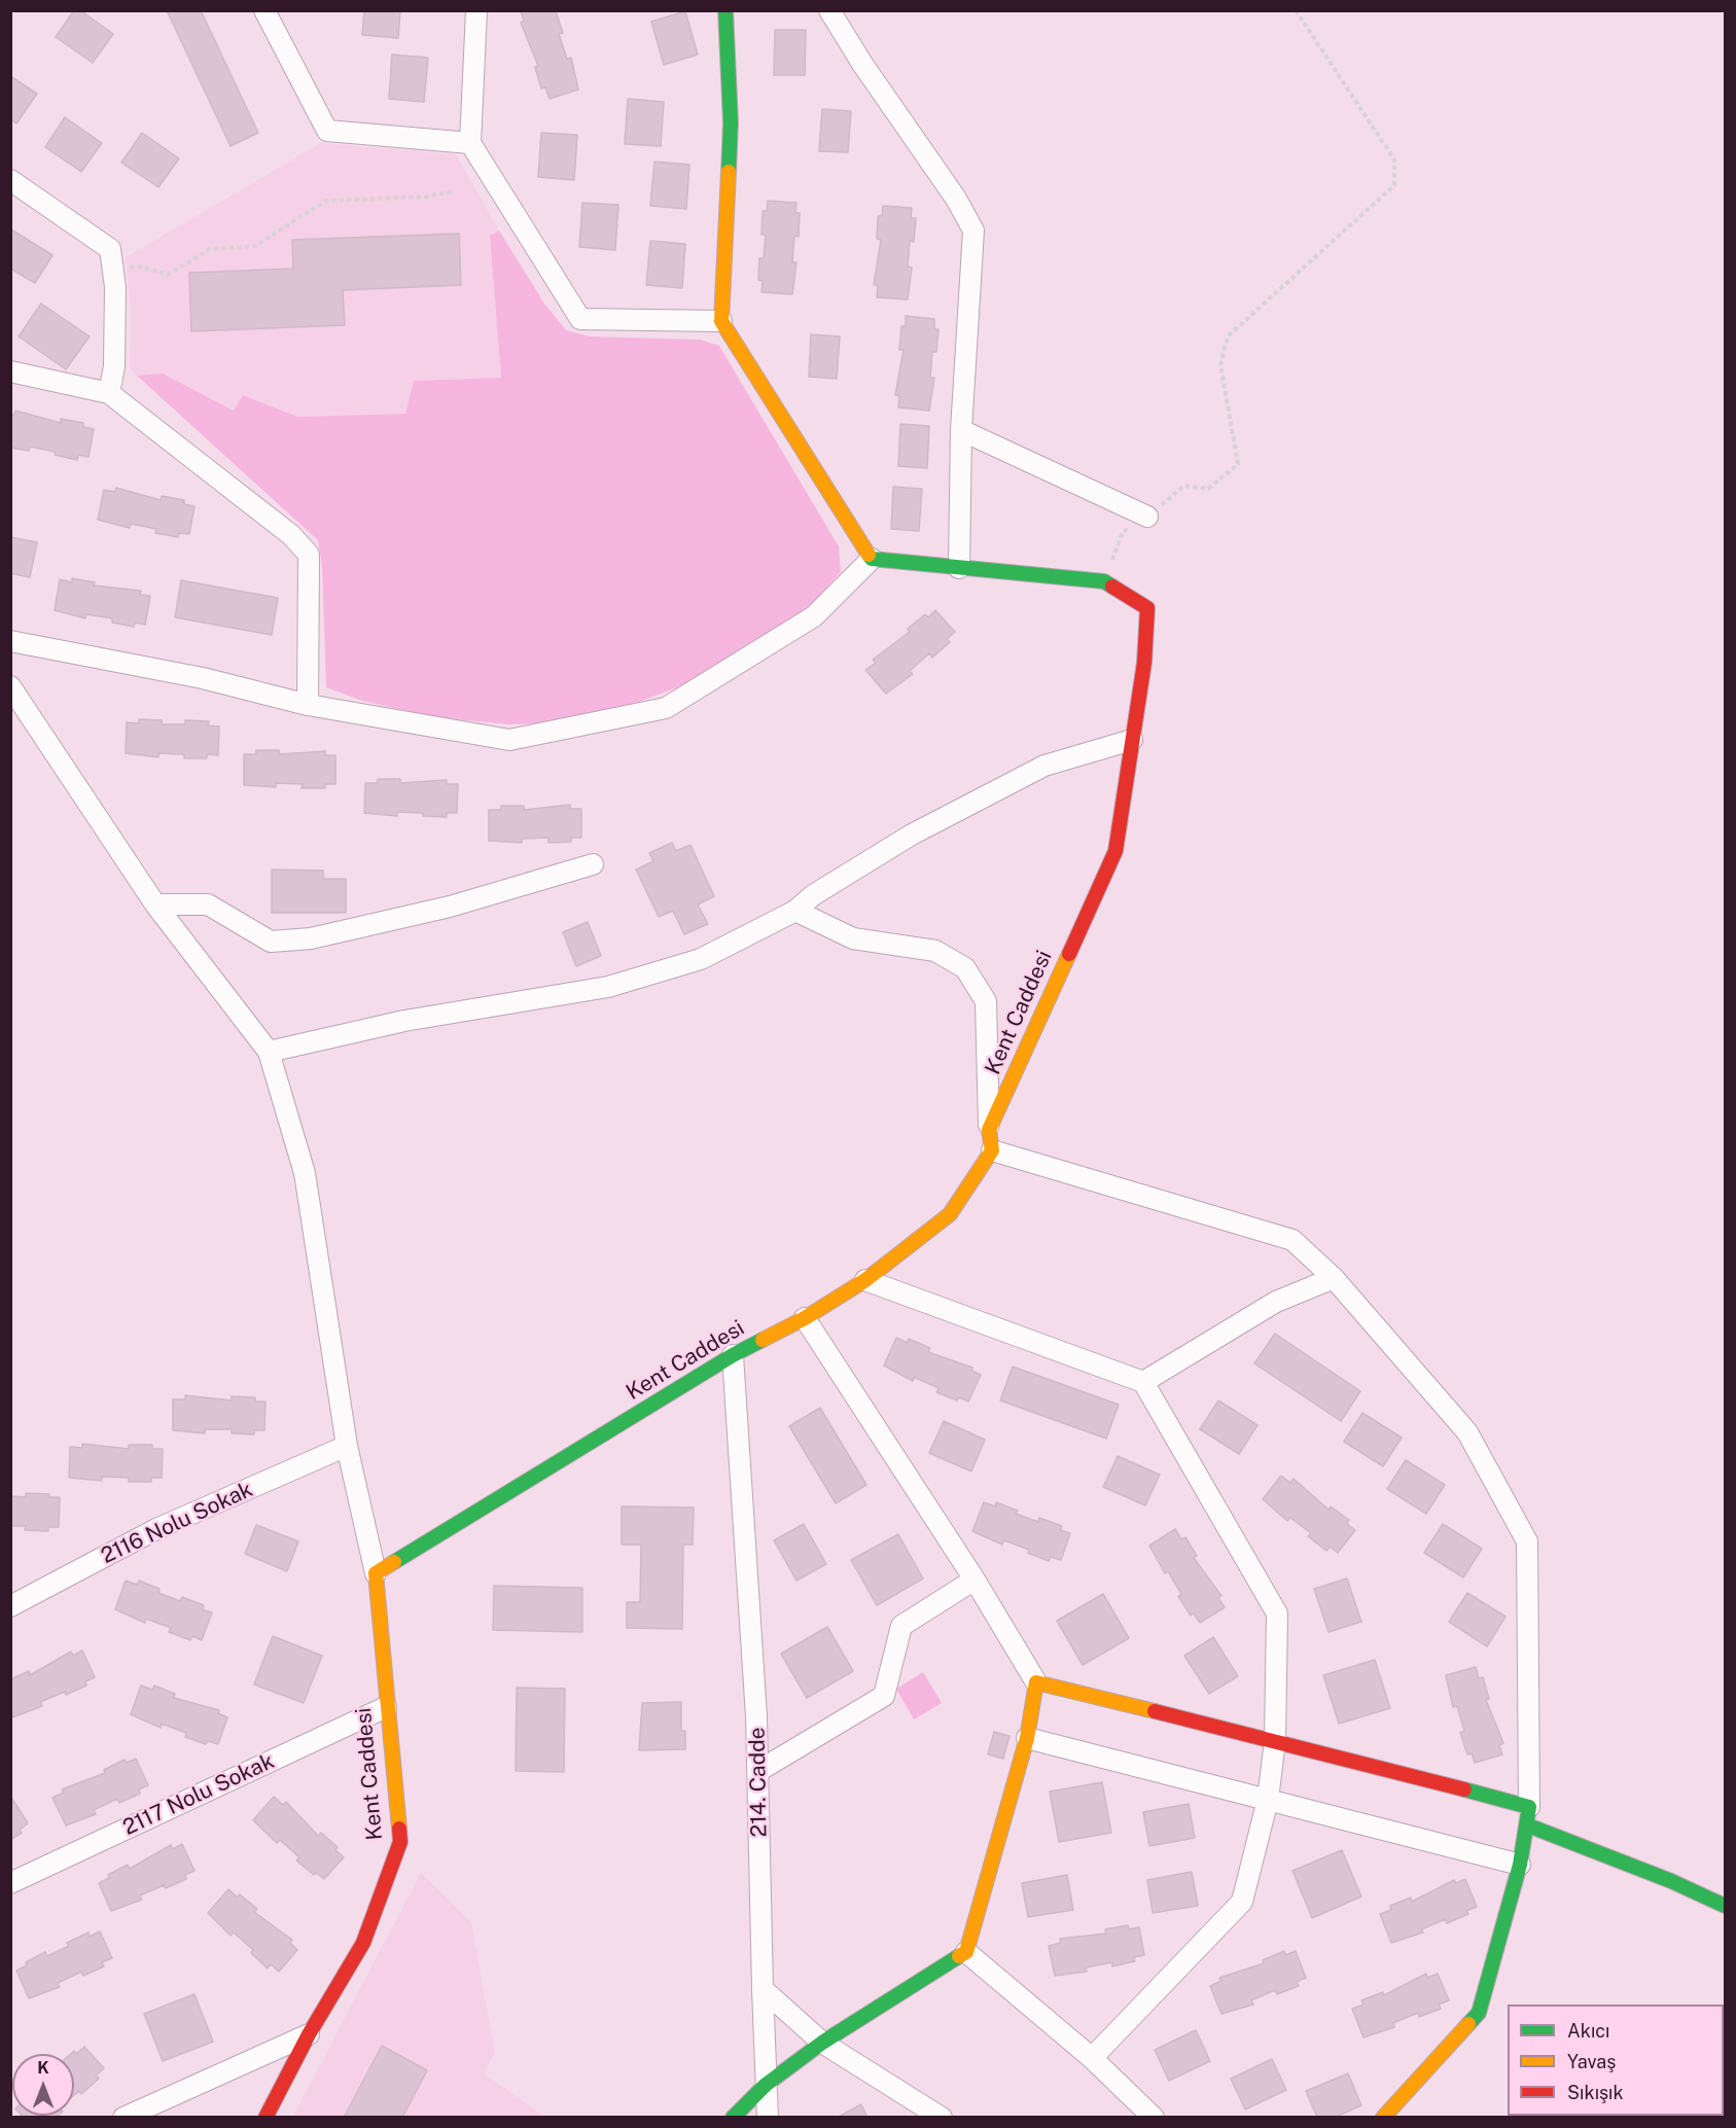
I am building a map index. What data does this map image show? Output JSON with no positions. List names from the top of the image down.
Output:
{
  "streets": {
    "street": [
      "Kent Caddesi",
      "2116 Nolu Sokak",
      "214. Cadde",
      "2117 Nolu Sokak"
    ]
  },
  "crossings": [
    ["Kent Caddesi", "214. Cadde"],
    ["Kent Caddesi", "2117 Nolu Sokak"]
  ],
  "legend": ["Akıcı", "Yavaş", "Sıkışık"],
  "north": "top"
}
